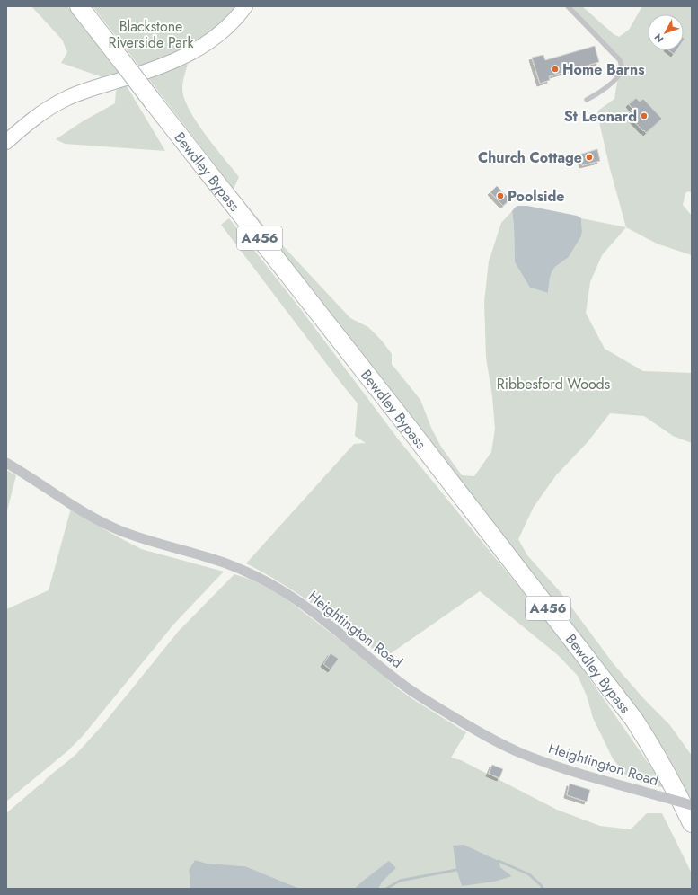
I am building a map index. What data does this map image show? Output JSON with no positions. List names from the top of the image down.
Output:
{
  "streets": {
    "highway": ["Bewdley Bypass", "A456"],
    "street": ["Heightington Road"]
  },
  "parks": ["Blackstone Riverside Park", "Ribbesford Woods"],
  "places": [
    "Home Barns",
    "St Leonard",
    "Church Cottage",
    "Poolside"
  ],
  "north": "bottom left"
}
